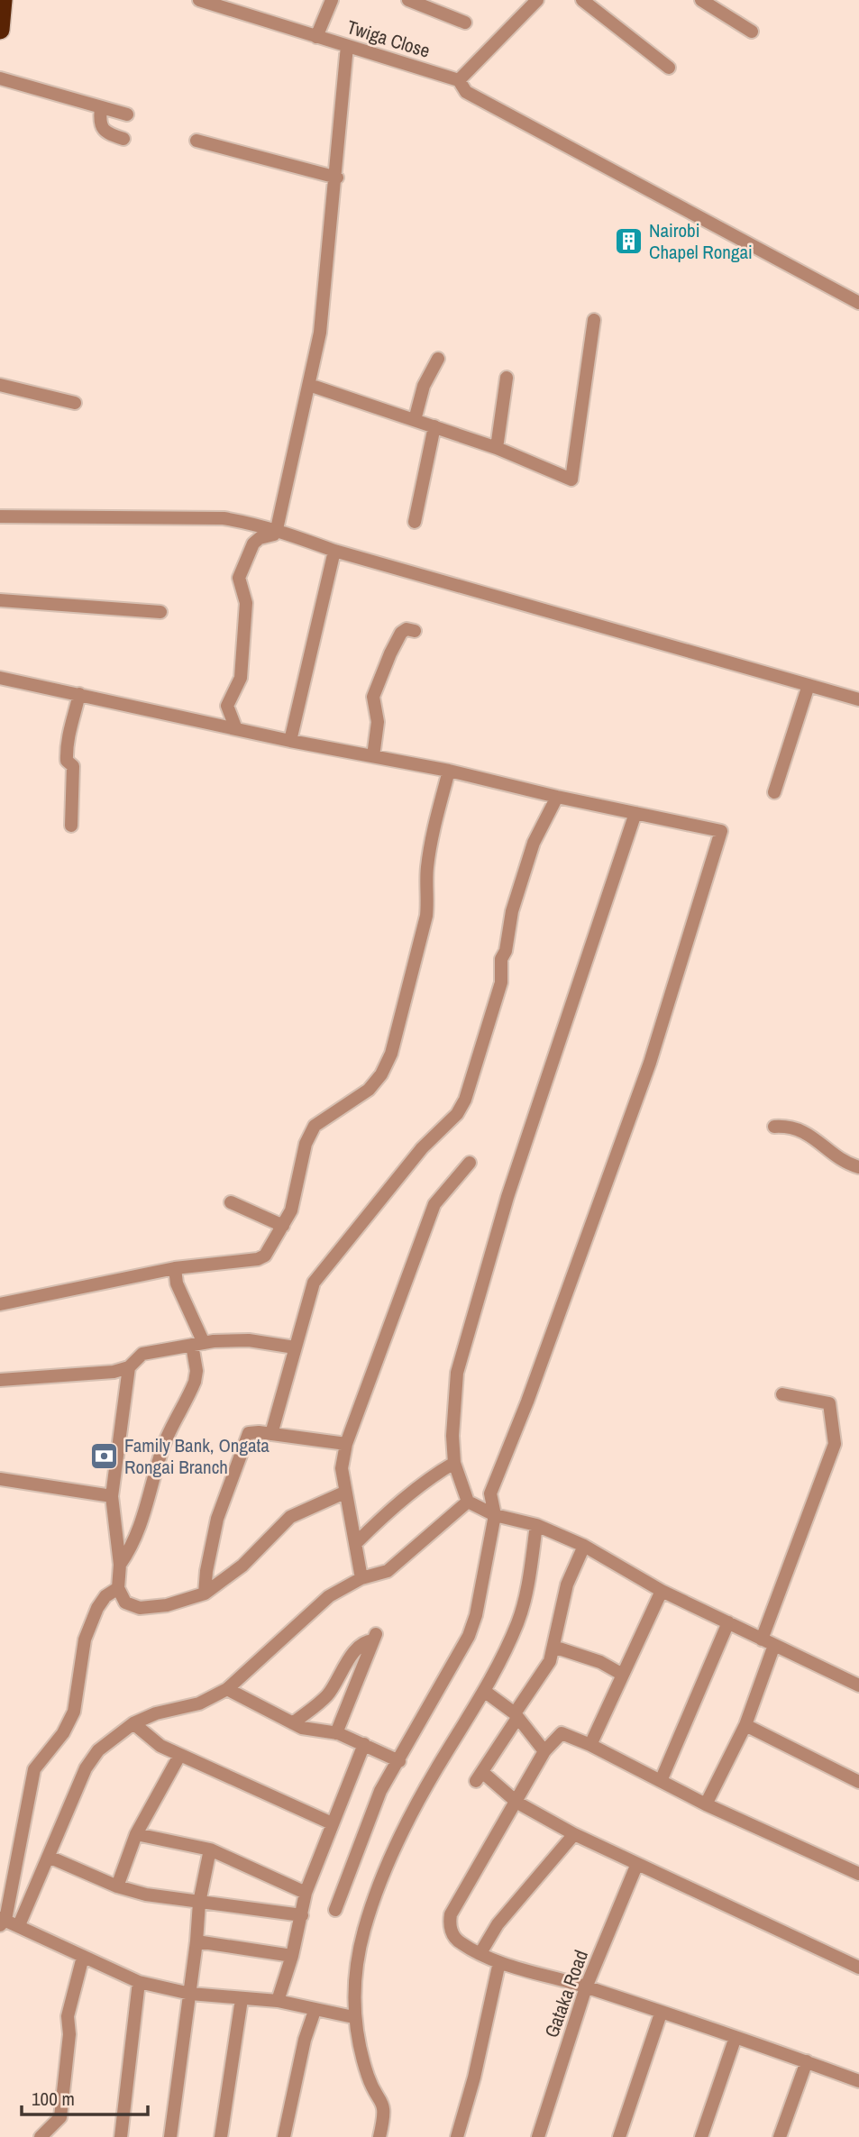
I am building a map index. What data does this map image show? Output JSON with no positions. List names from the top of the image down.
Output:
{
  "streets": {
    "street": ["Twiga Close", "Gataka Road"]
  },
  "places": {
    "building": ["Nairobi Chapel Rongai"],
    "bank": ["Family Bank, Ongata Rongai Branch"]
  },
  "scale_bar": "100 m"
}
